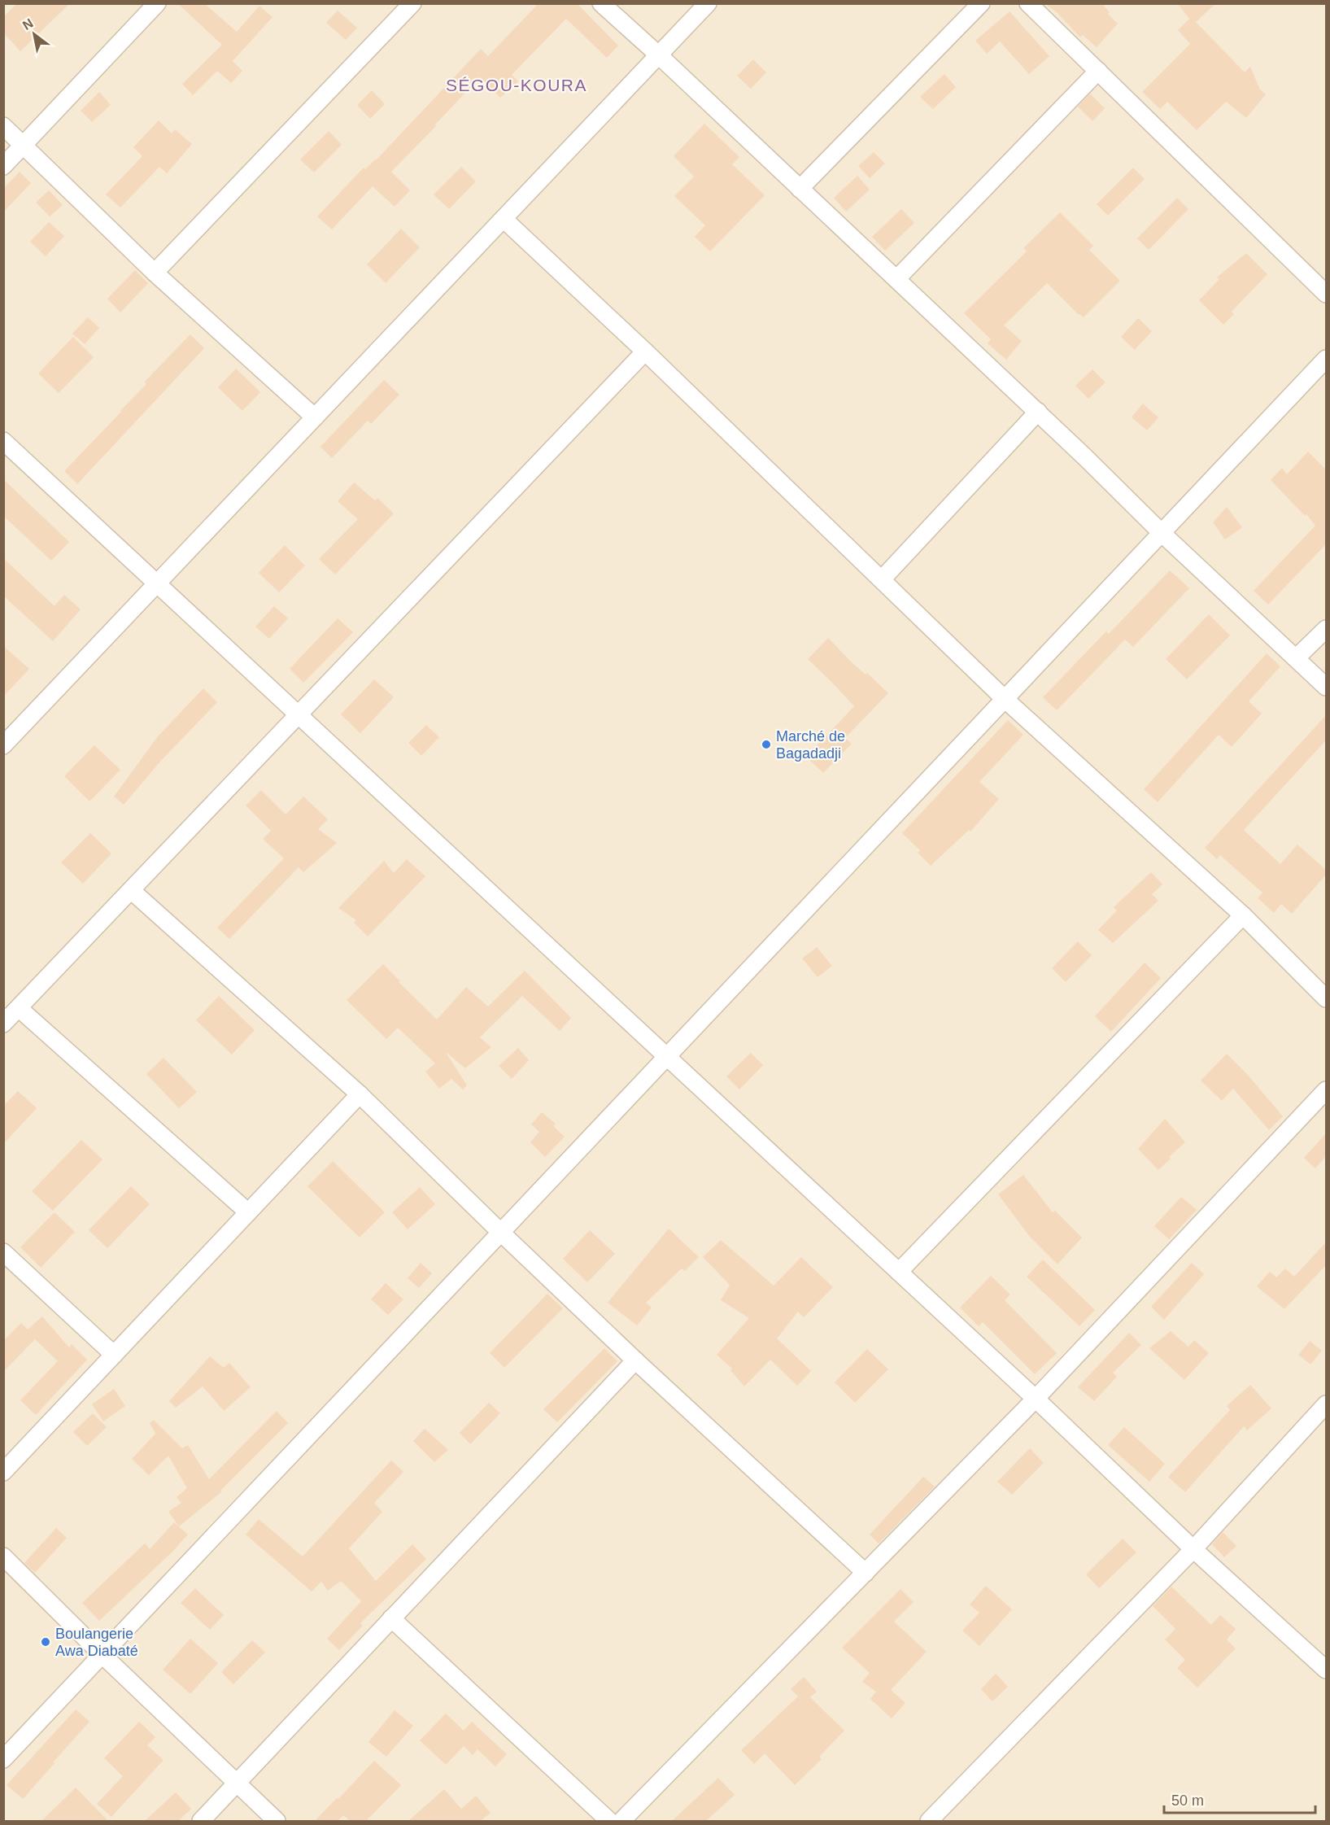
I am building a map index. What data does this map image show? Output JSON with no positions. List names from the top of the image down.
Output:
{
  "districts": ["SÉGOU-KOURA"],
  "places": ["Marché de Bagadadji", "Boulangerie Awa Diabaté"],
  "scale_bar": "50 m",
  "north": "top left"
}
